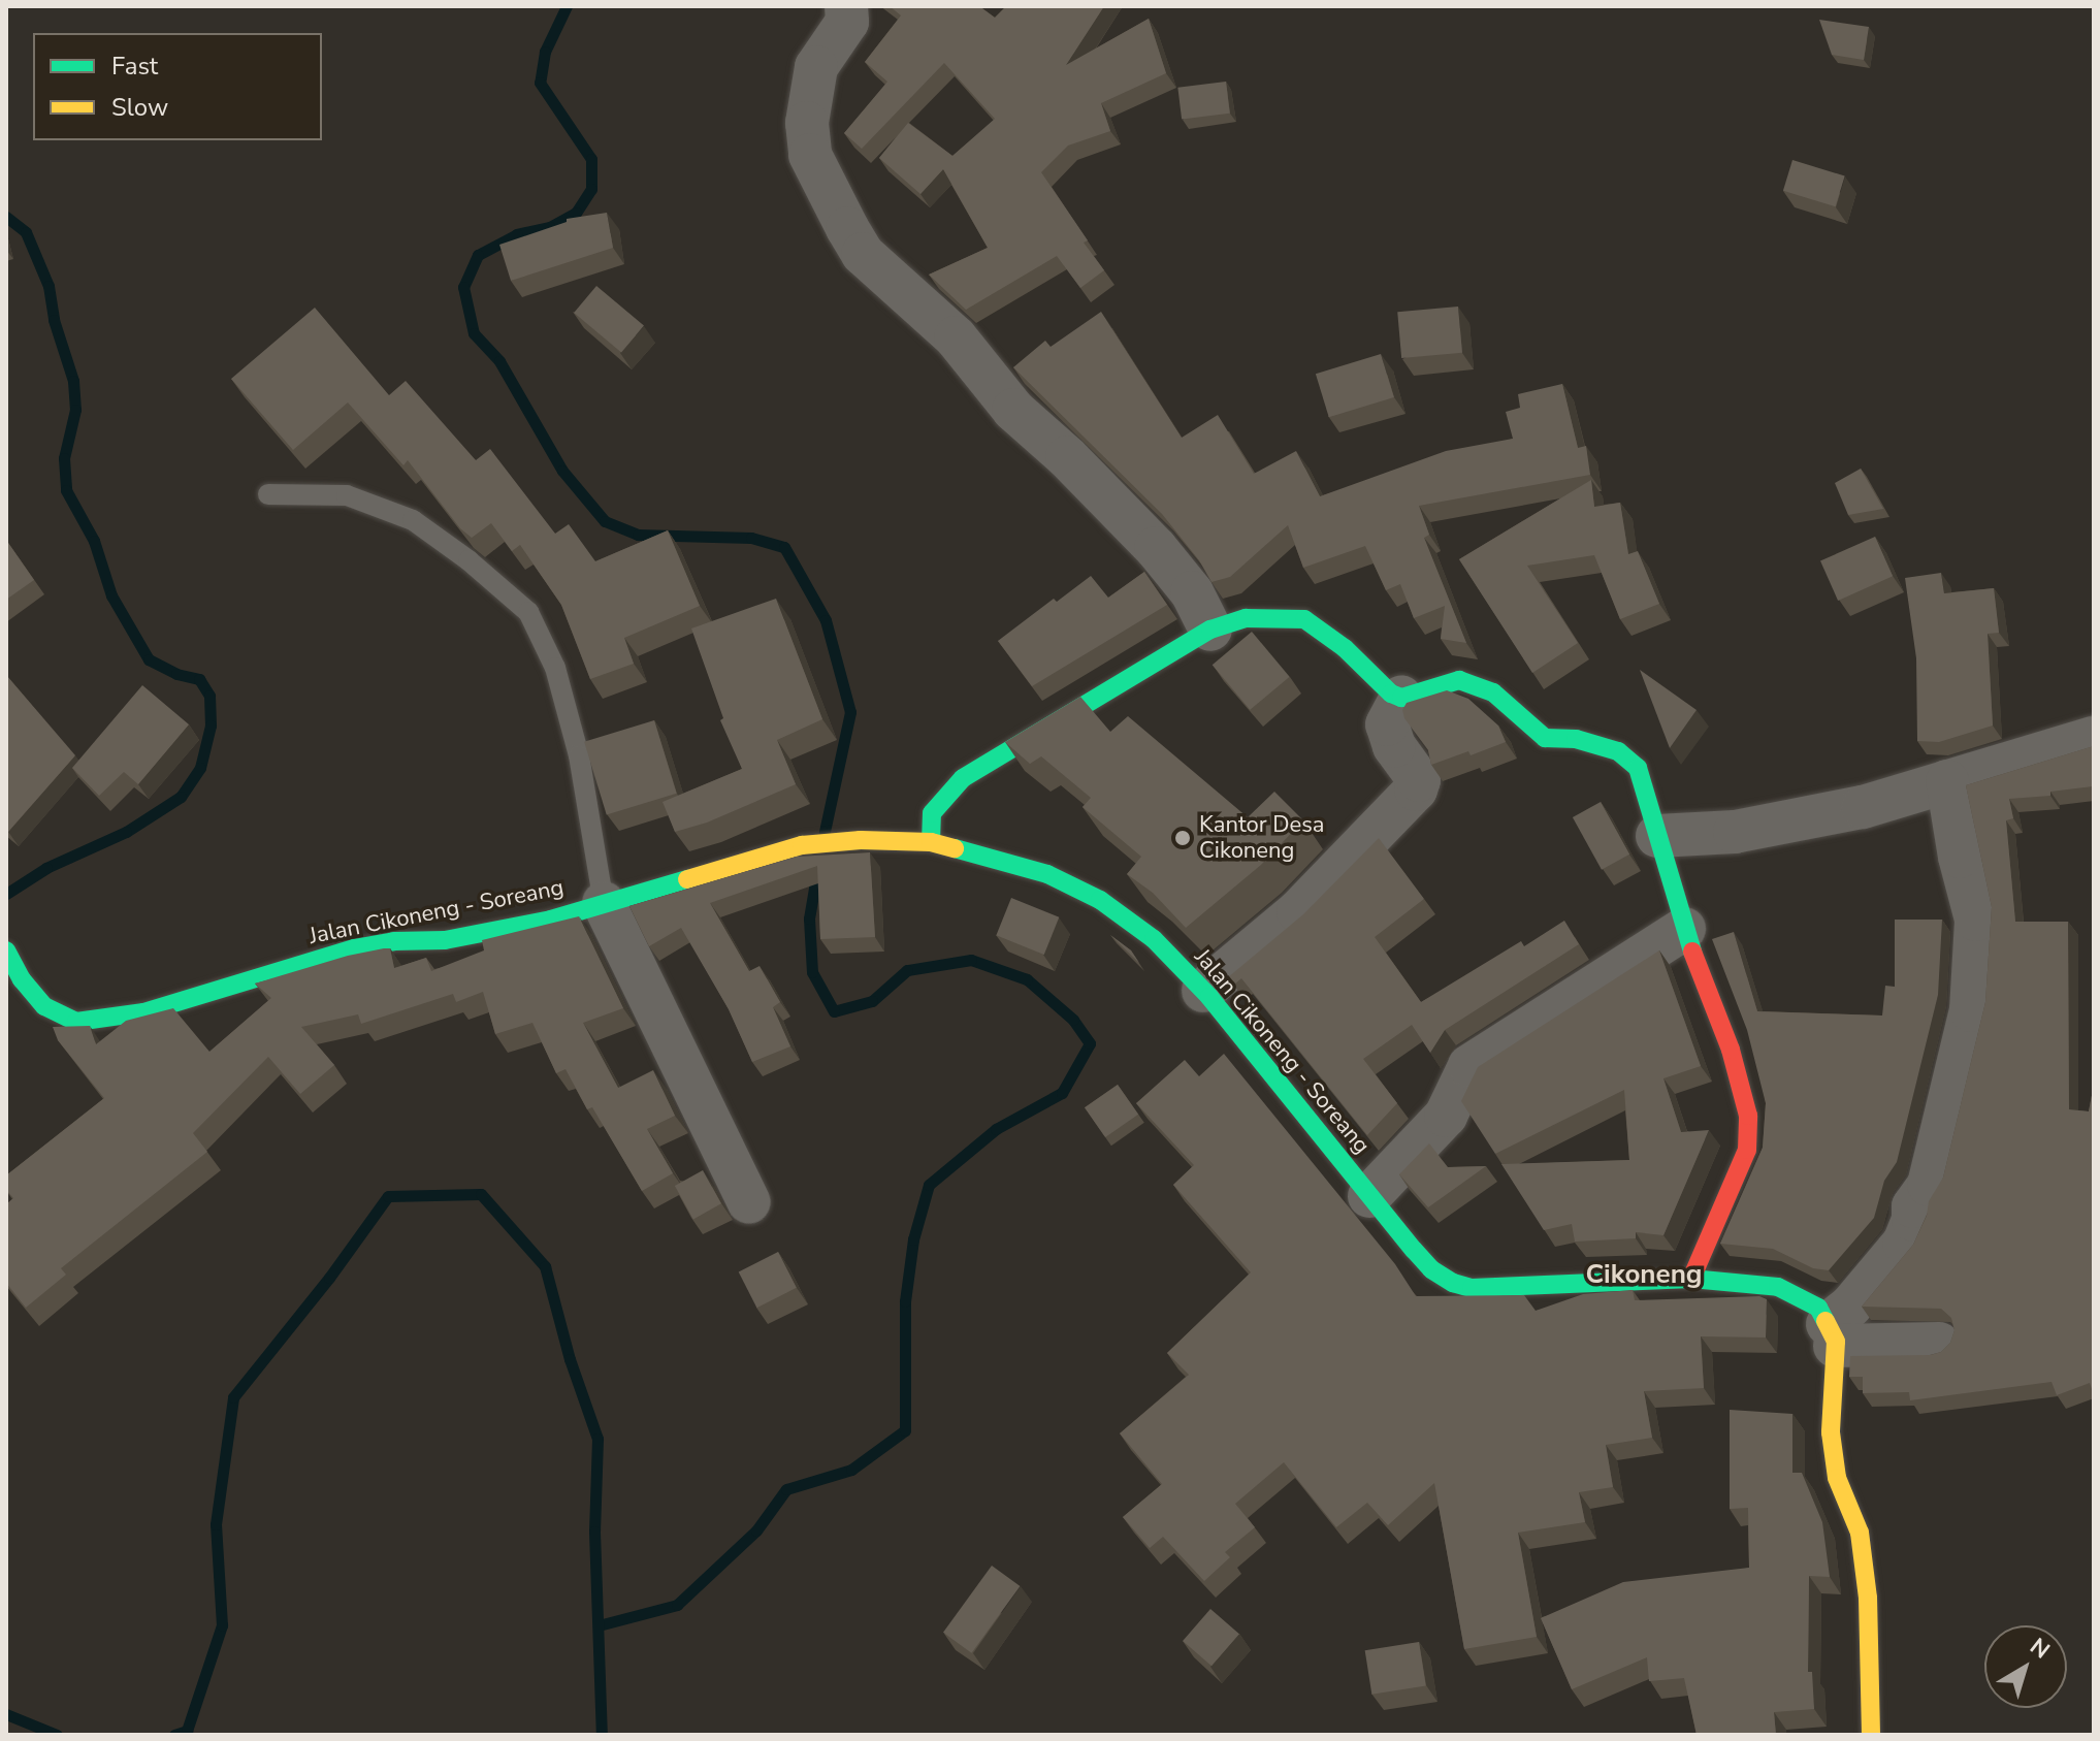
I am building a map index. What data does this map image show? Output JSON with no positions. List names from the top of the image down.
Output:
{
  "streets": {
    "street": ["Jalan Cikoneng - Soreang"]
  },
  "districts": ["Cikoneng"],
  "places": ["Kantor Desa Cikoneng"],
  "legend": ["Fast", "Slow"],
  "north": "top right"
}
